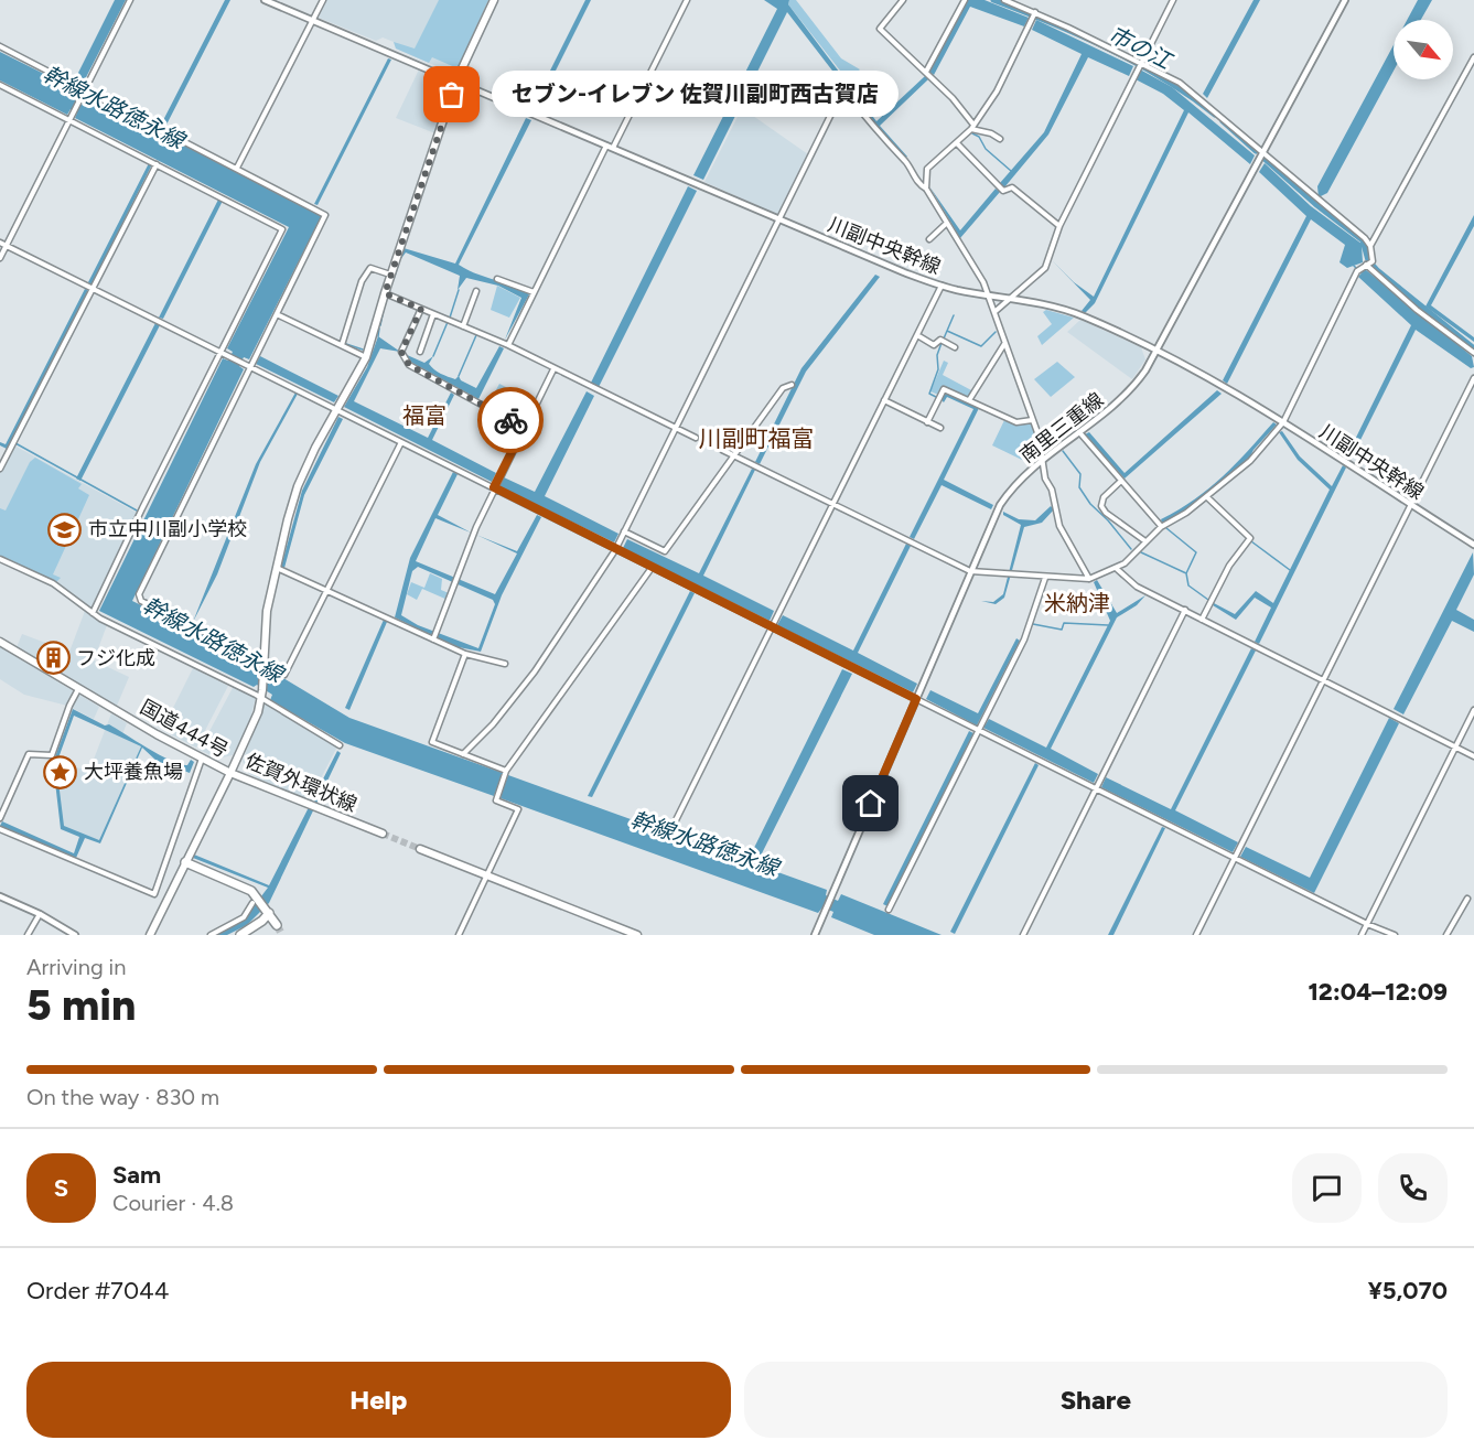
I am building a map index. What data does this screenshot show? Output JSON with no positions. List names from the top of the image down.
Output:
{
  "streets": {
    "main road": ["国道444号", "佐賀外環状線"],
    "street": ["川副中央幹線", "南里三重線"]
  },
  "crossings": [
    ["川副中央幹線", "南里三重線"],
    ["川副中央幹線", "佐賀外環状線"],
    ["国道444号", "佐賀外環状線"]
  ],
  "districts": ["福富", "川副町福富", "米納津"],
  "water": ["市の江", "幹線水路徳永線"],
  "places": {
    "other": ["セブン-イレブン 佐賀川副町西古賀店"],
    "school or university": ["市立中川副小学校"],
    "building": ["フジ化成"],
    "place": ["大坪養魚場"]
  },
  "north": "bottom right",
  "page": {
    "bubble": "セブン-イレブン 佐賀川副町西古賀店",
    "heading": ["5 min", "Arriving in", "12:04–12:09"],
    "panel": [
      "Sam",
      "Courier · 4.8",
      "Order #7044",
      "¥5,070"
    ],
    "bar": "On the way · 830 m",
    "round": "S",
    "buttons": ["Help", "Share"]
  }
}
